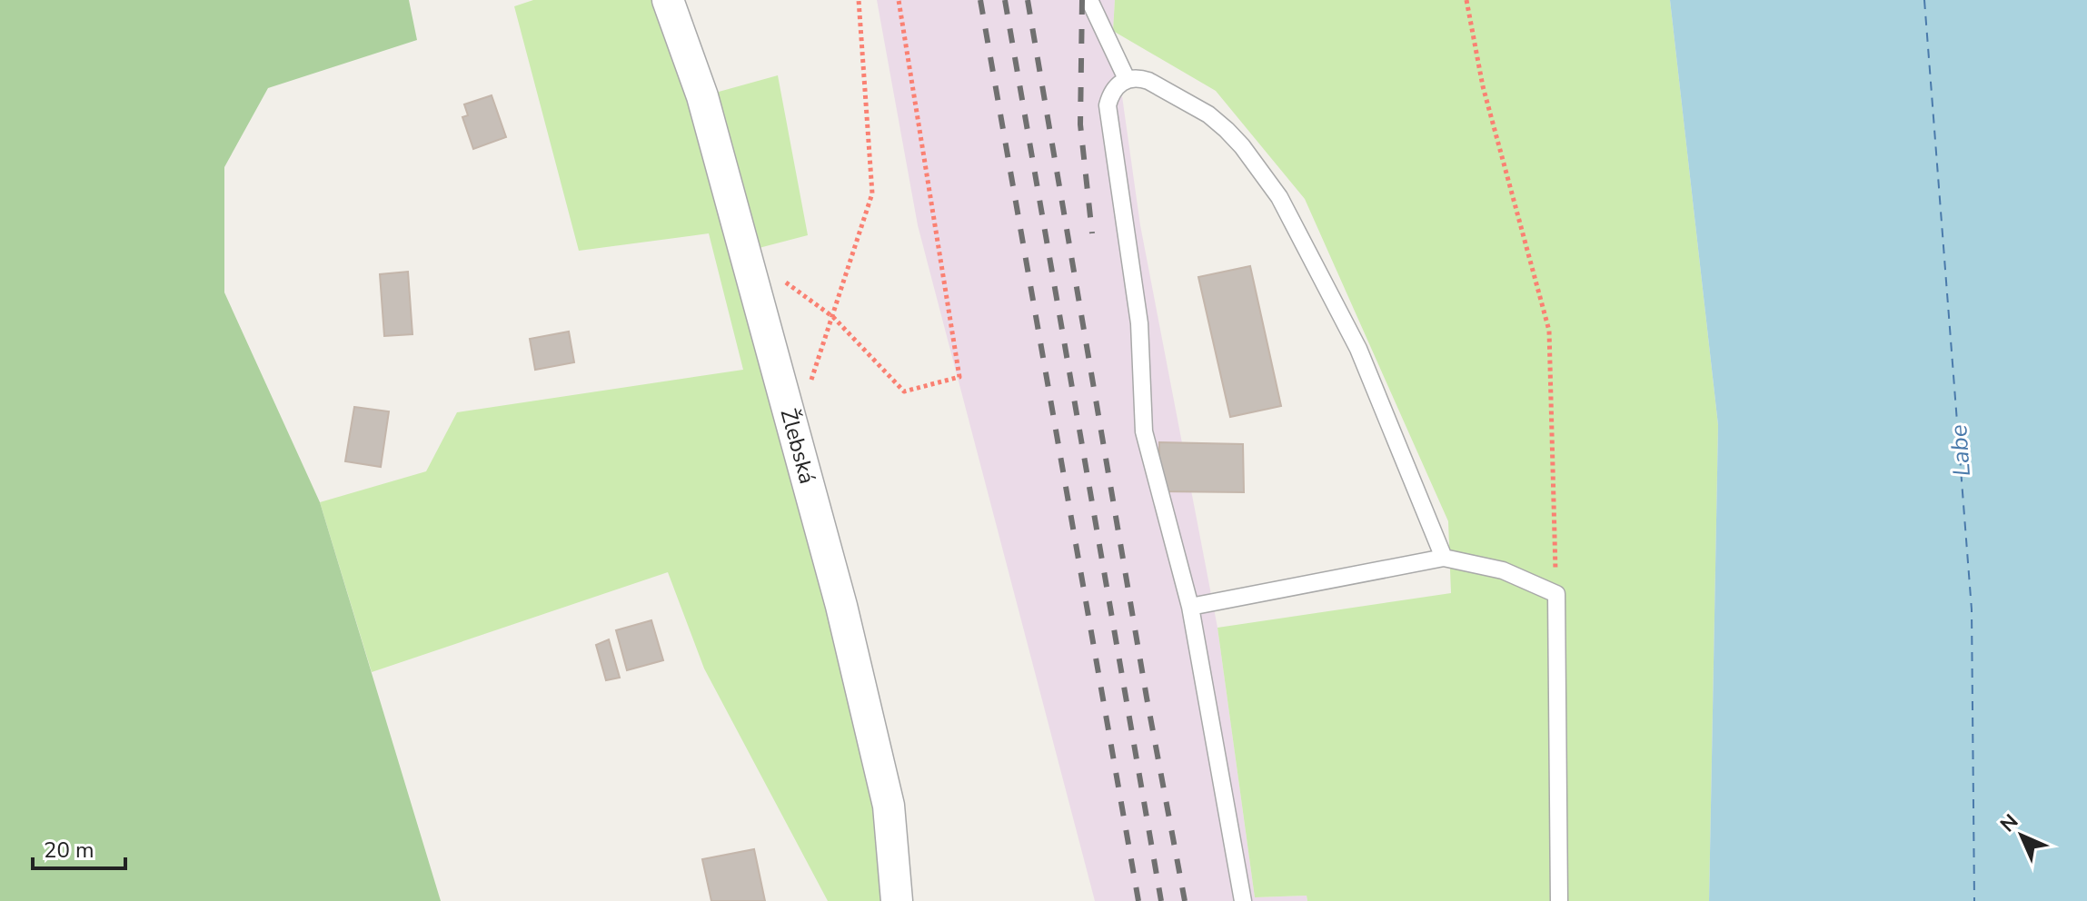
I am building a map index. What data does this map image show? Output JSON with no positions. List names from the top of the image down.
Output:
{
  "streets": {
    "street": ["Žlebská"]
  },
  "water": ["Labe"],
  "scale_bar": "20 m",
  "north": "top left"
}
